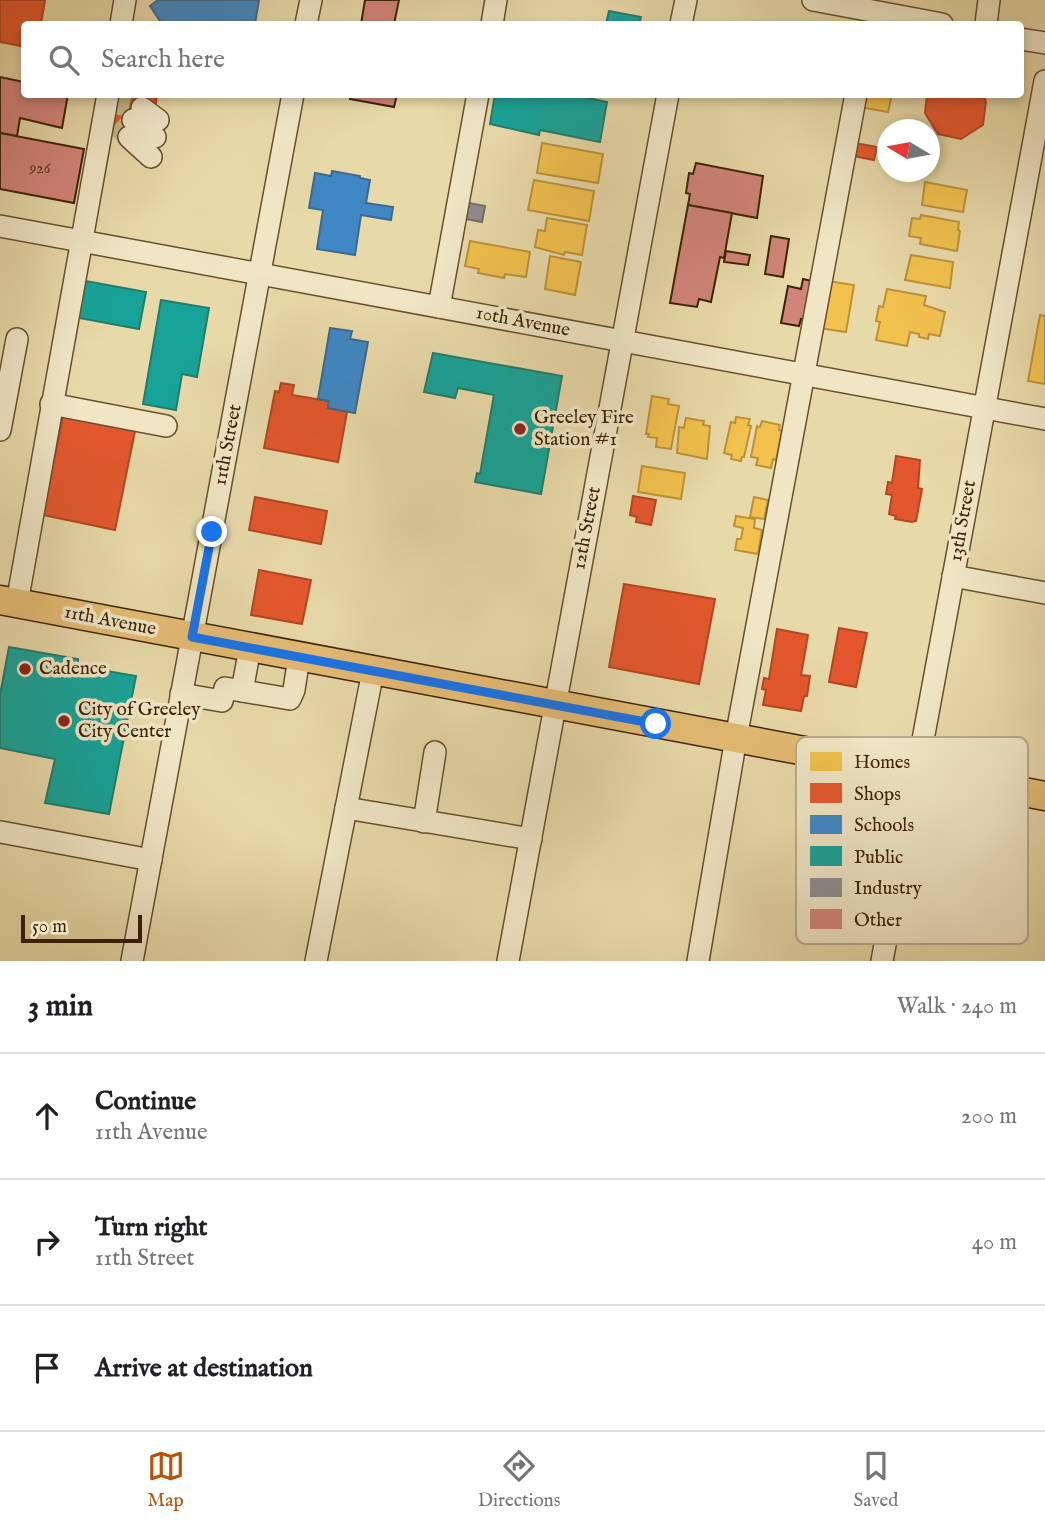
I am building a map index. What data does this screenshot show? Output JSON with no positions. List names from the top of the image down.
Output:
{
  "streets": {
    "main road": ["11th Avenue"],
    "street": [
      "10th Avenue",
      "11th Street",
      "13th Street",
      "12th Street"
    ]
  },
  "crossings": [
    ["10th Avenue", "11th Street"],
    ["10th Avenue", "13th Street"],
    ["10th Avenue", "12th Street"],
    ["11th Street", "11th Avenue"],
    ["12th Street", "11th Avenue"]
  ],
  "places": ["Greeley Fire Station #1", "Cadence", "City of Greeley City Center"],
  "house_numbers": ["926"],
  "legend": [
    "Homes",
    "Shops",
    "Schools",
    "Public",
    "Industry",
    "Other"
  ],
  "scale_bar": "50 m",
  "north": "left",
  "page": {
    "search": "Search here",
    "scale": "50 m",
    "heading": ["3 min", "Walk · 240 m"],
    "list": [
      ["Continue", "11th Avenue", "200 m"],
      ["Turn right", "11th Street", "40 m"],
      "Arrive at destination"
    ],
    "nav": ["Map", "Directions", "Saved"]
  }
}
